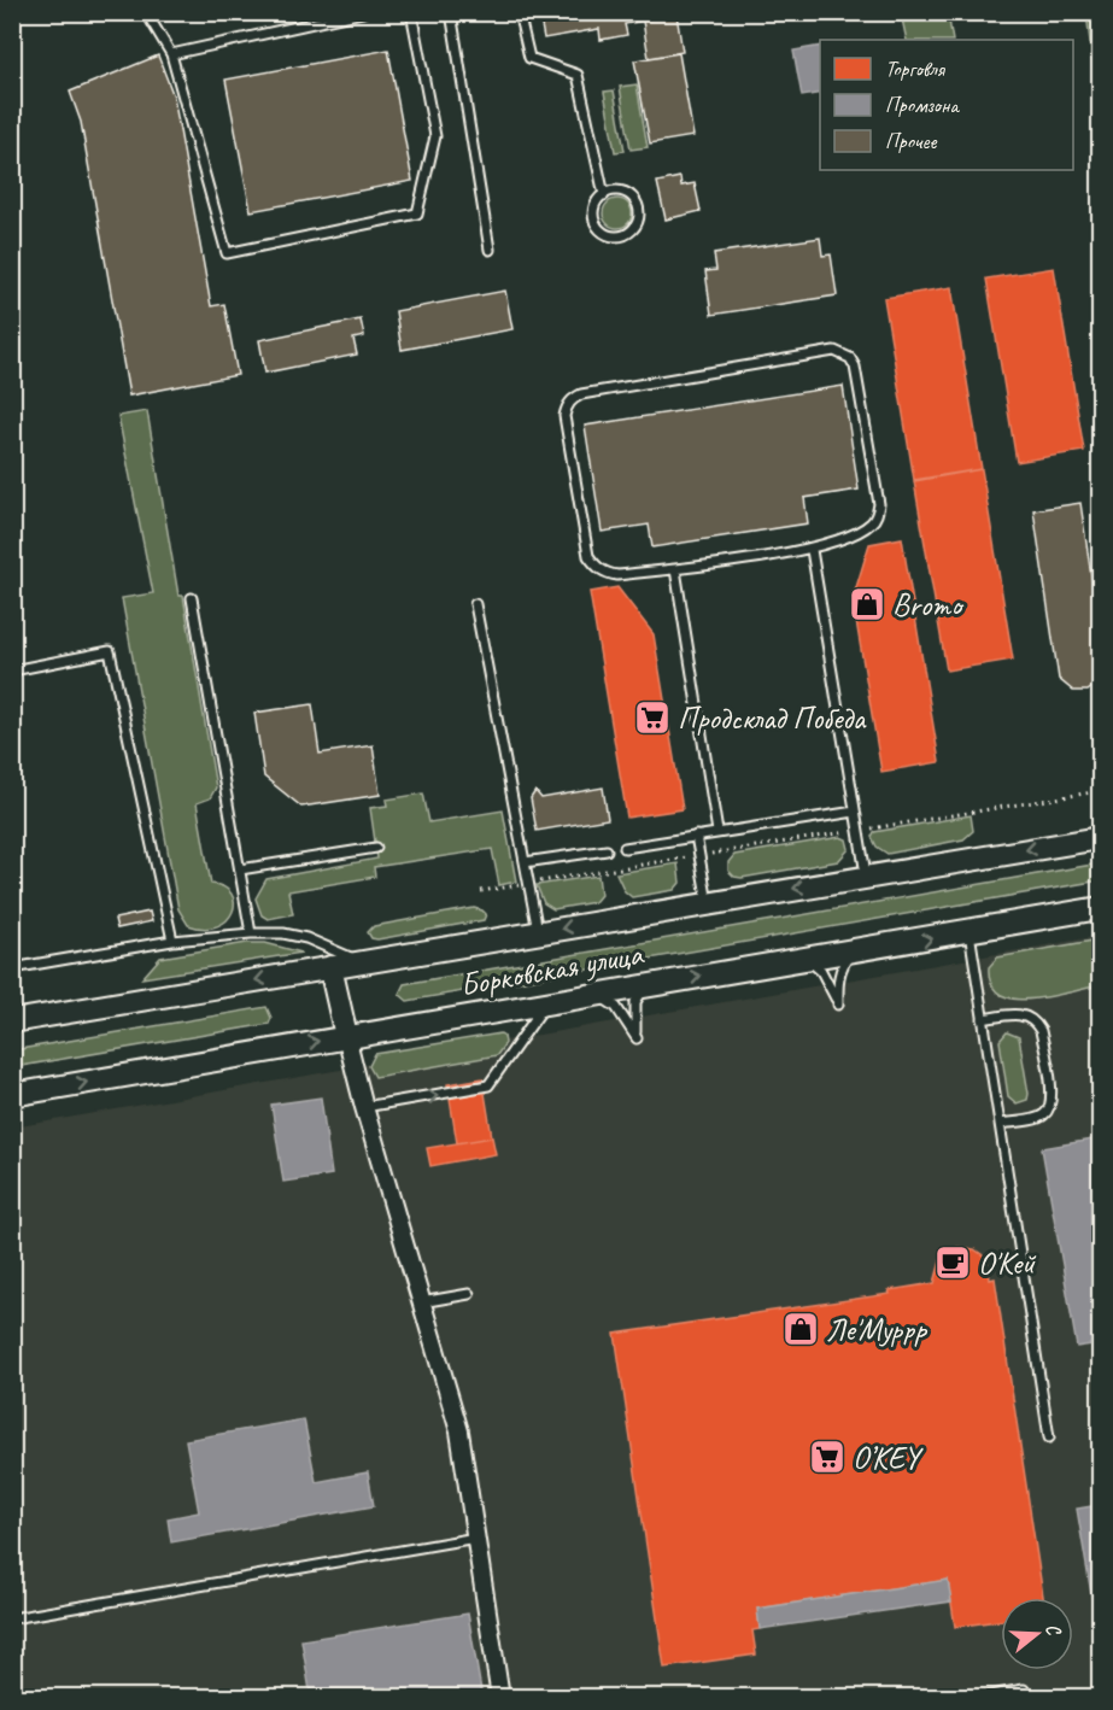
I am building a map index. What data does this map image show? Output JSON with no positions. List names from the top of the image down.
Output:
{
  "streets": {
    "main road": ["Борковская улица"]
  },
  "places": {
    "shop": ["Bromo", "Ле'Муррр"],
    "supermarket": ["Продсклад Победа", "O’KEY"],
    "cafe": ["О'Кей"]
  },
  "legend": ["Торговля", "Промзона", "Прочее"],
  "north": "right"
}
